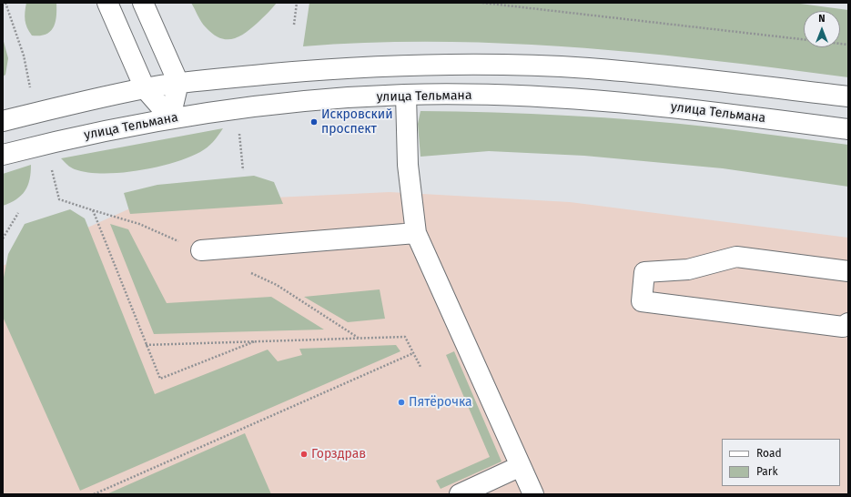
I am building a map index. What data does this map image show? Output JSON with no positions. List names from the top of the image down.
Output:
{
  "streets": {
    "street": ["улица Тельмана"]
  },
  "places": ["Искровский проспект", "Пятёрочка", "Горздрав"],
  "legend": ["Road", "Park"],
  "north": "top"
}
